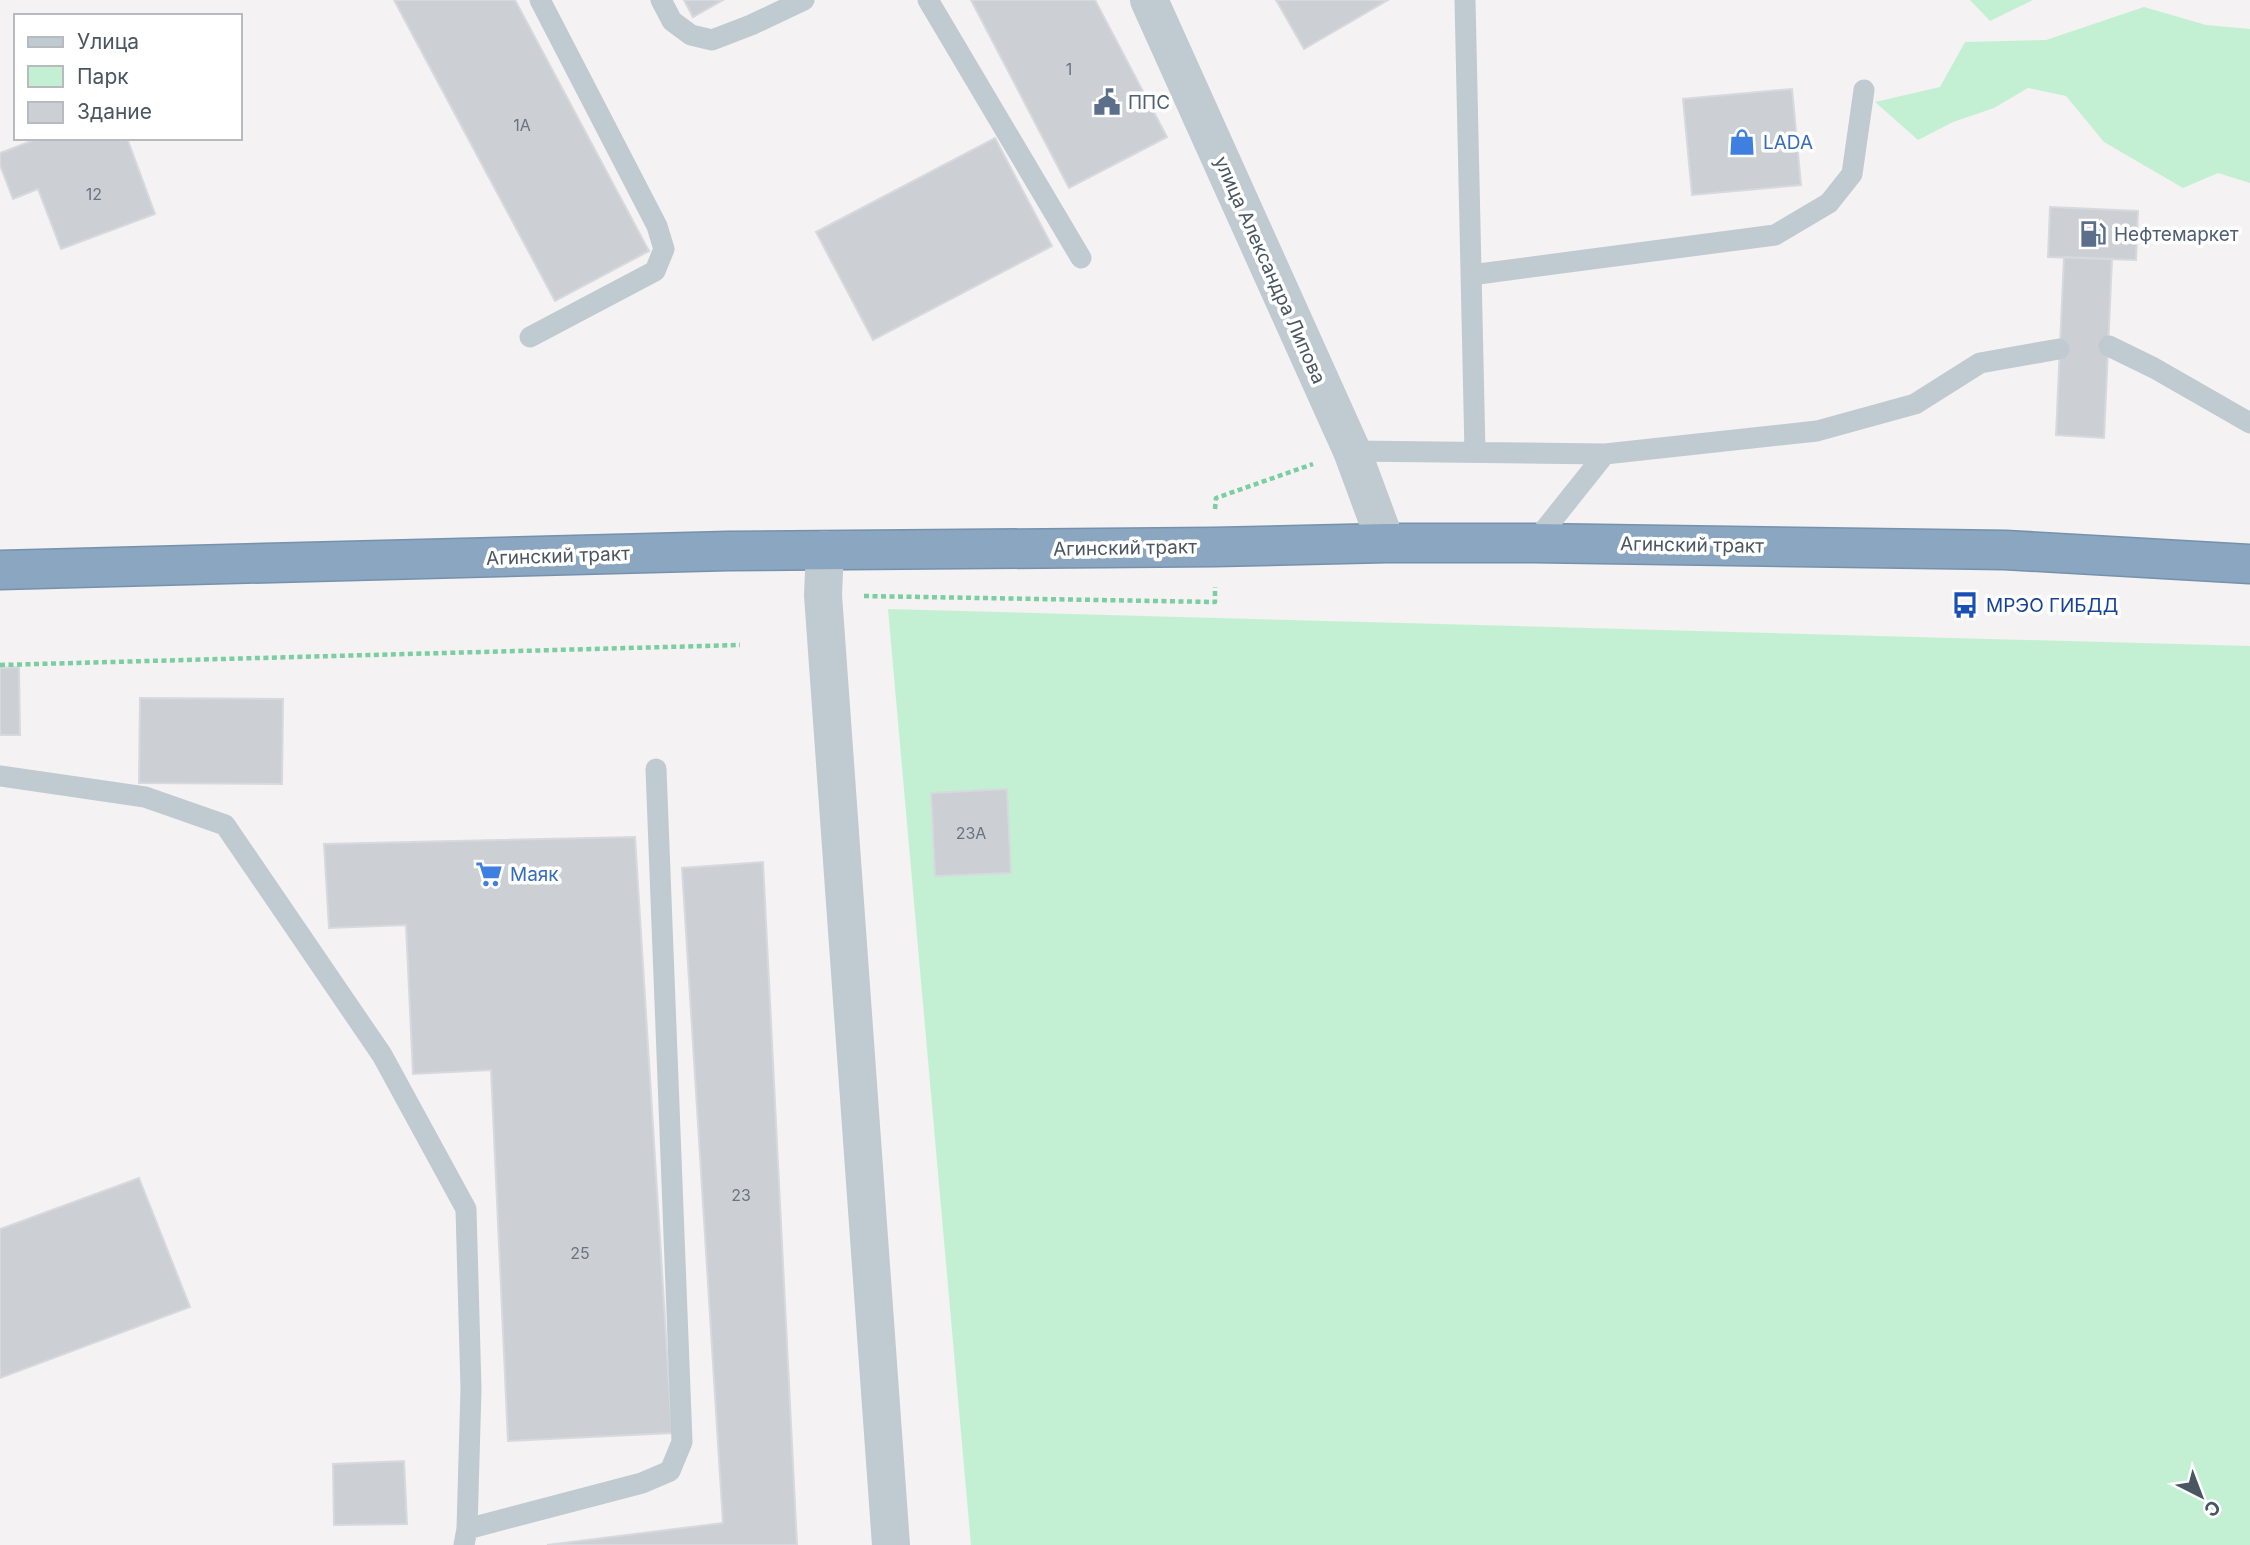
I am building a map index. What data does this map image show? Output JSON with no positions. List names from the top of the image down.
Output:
{
  "streets": {
    "highway": ["Агинский тракт"],
    "street": ["улица Александра Липова"]
  },
  "crossings": [
    ["улица Александра Липова", "Агинский тракт"]
  ],
  "places": {
    "public building": ["ППС"],
    "shop": ["LADA"],
    "fuel station": ["Нефтемаркет"],
    "bus stop": ["МРЭО ГИБДД"],
    "supermarket": ["Маяк"]
  },
  "house_numbers": [
    "1",
    "1А",
    "12",
    "23А",
    "23",
    "25"
  ],
  "legend": ["Улица", "Парк", "Здание"],
  "north": "bottom right"
}
